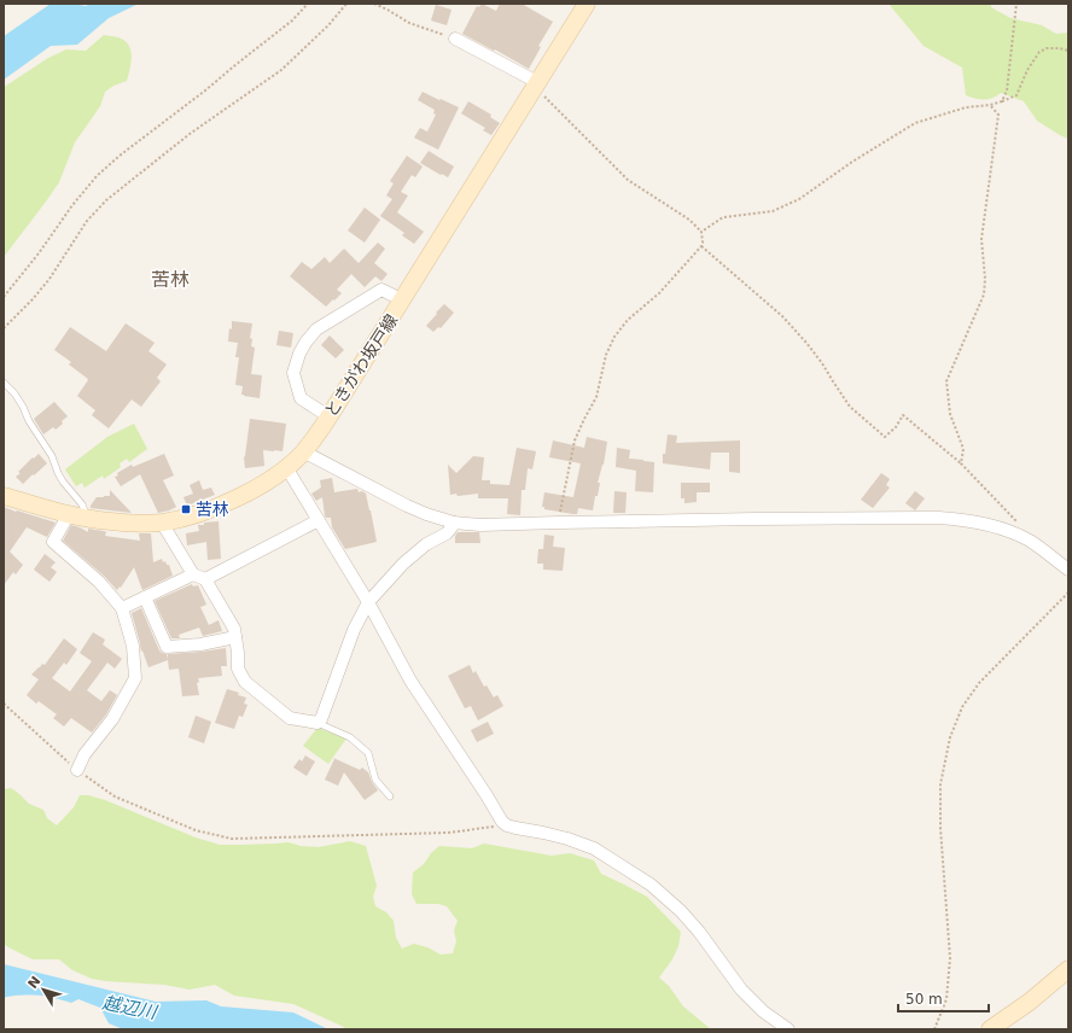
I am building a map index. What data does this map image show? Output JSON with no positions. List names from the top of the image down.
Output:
{
  "streets": {
    "main road": ["ときがわ坂戸線"]
  },
  "districts": ["苦林"],
  "water": ["越辺川"],
  "places": {
    "transit": ["苦林"]
  },
  "scale_bar": "50 m",
  "north": "top left"
}
